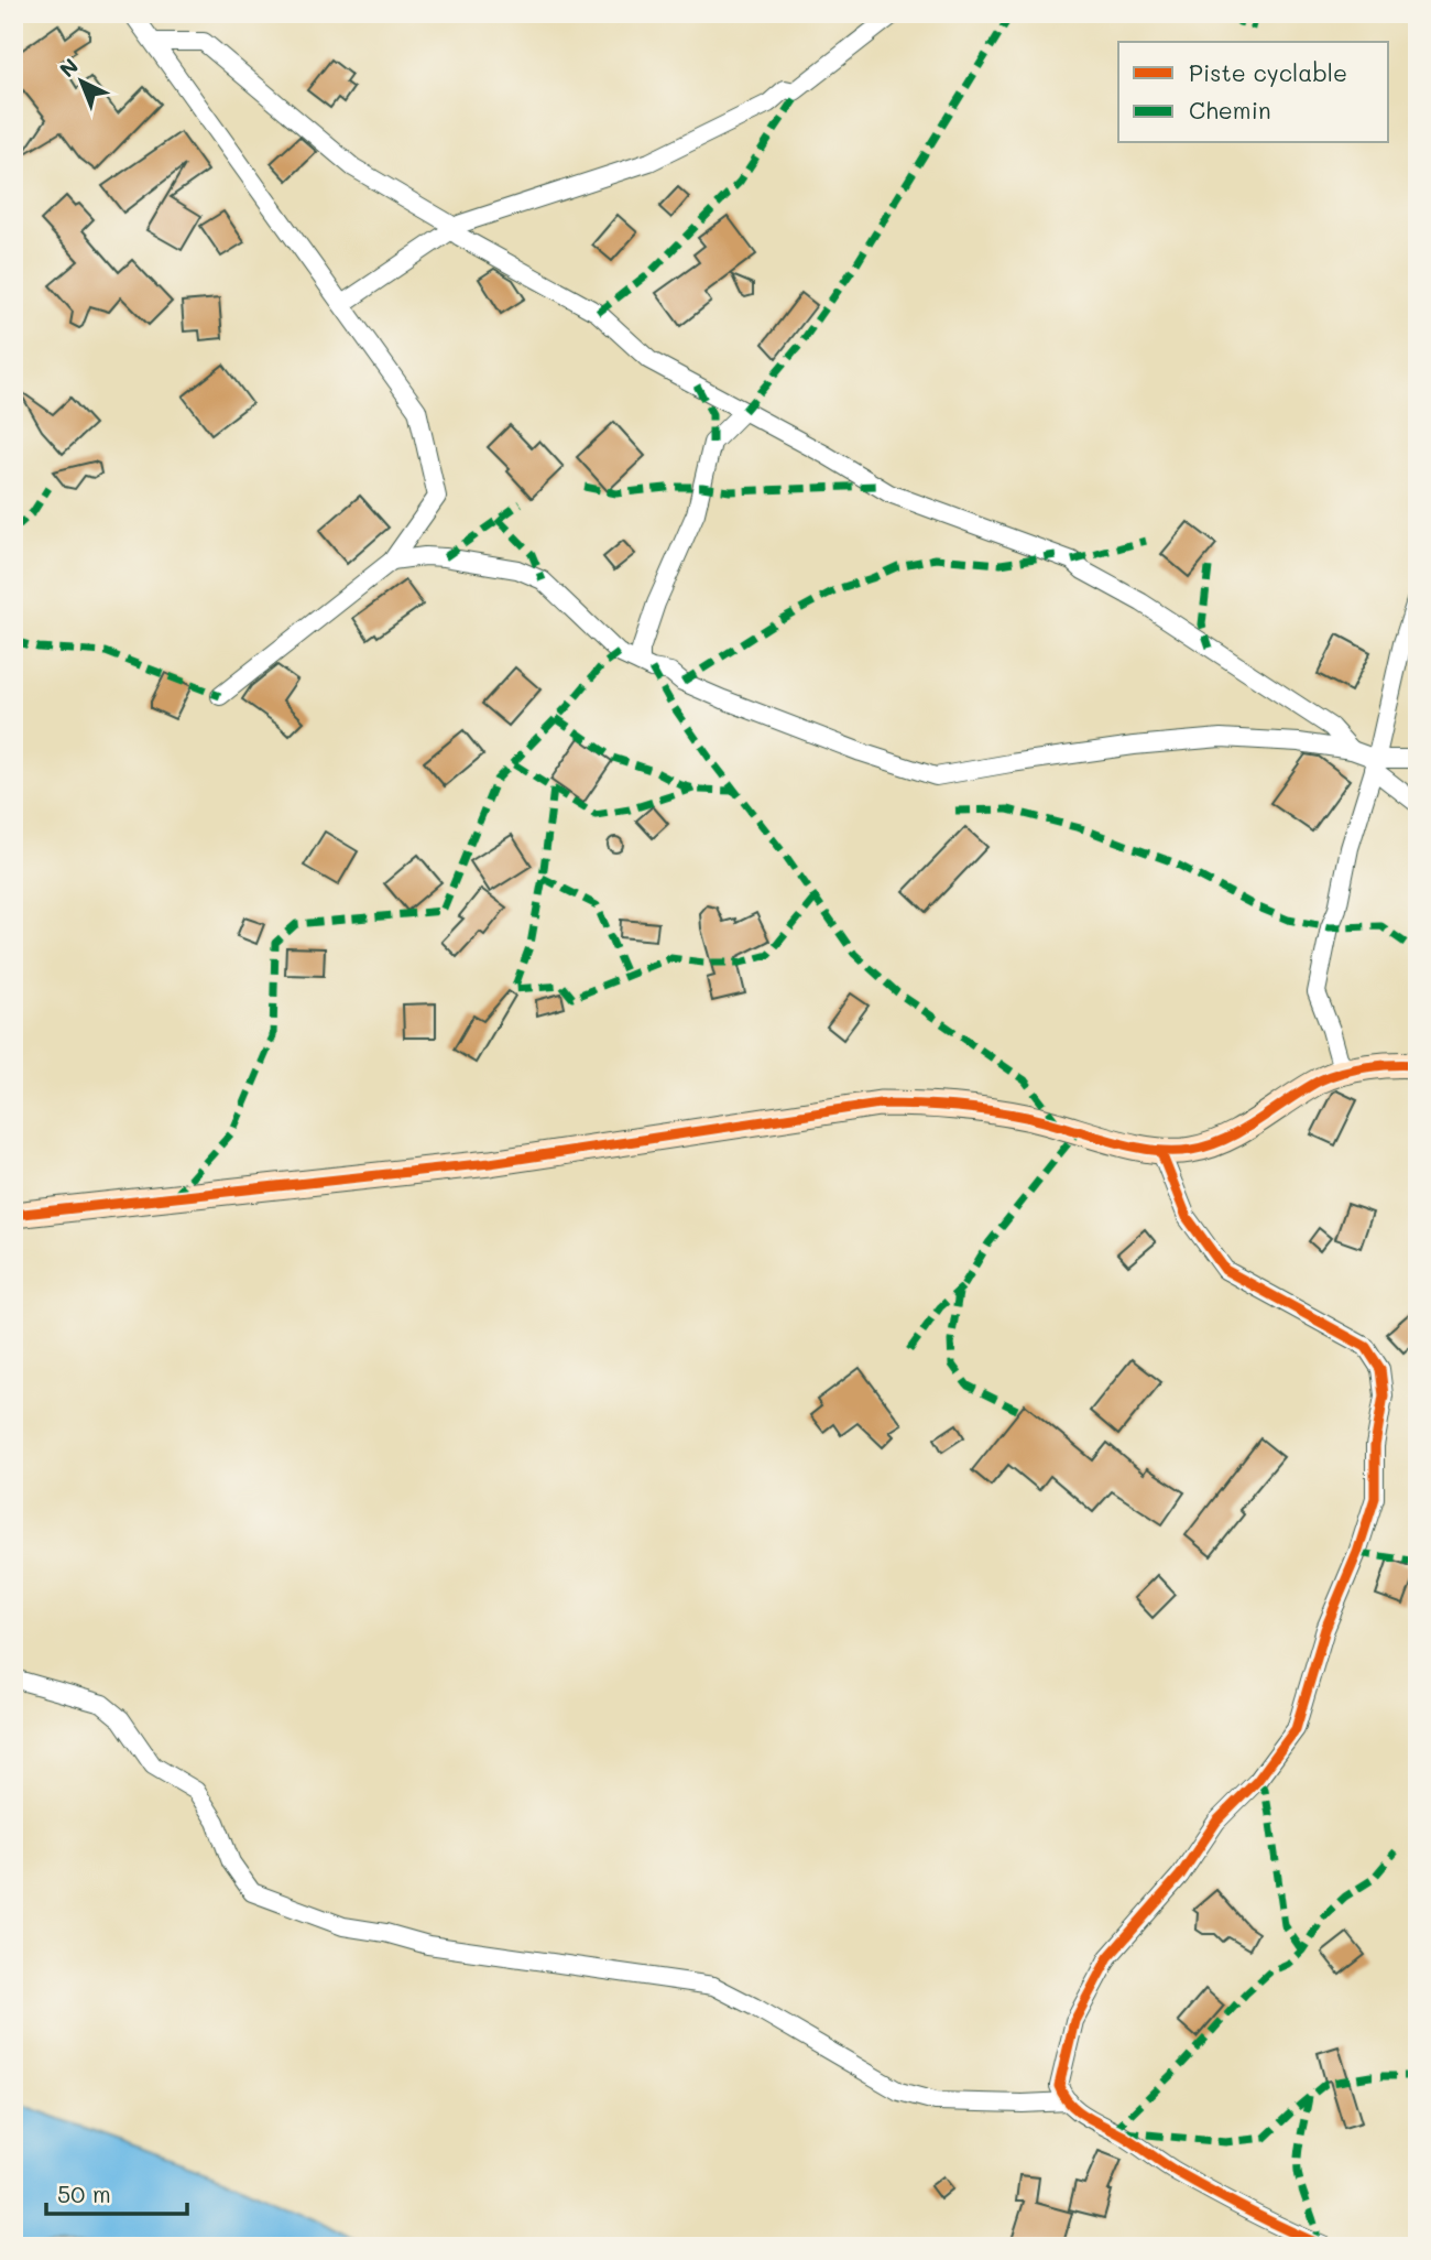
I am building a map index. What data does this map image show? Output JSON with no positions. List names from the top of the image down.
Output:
{
  "legend": ["Piste cyclable", "Chemin"],
  "scale_bar": "50 m",
  "north": "top left"
}
